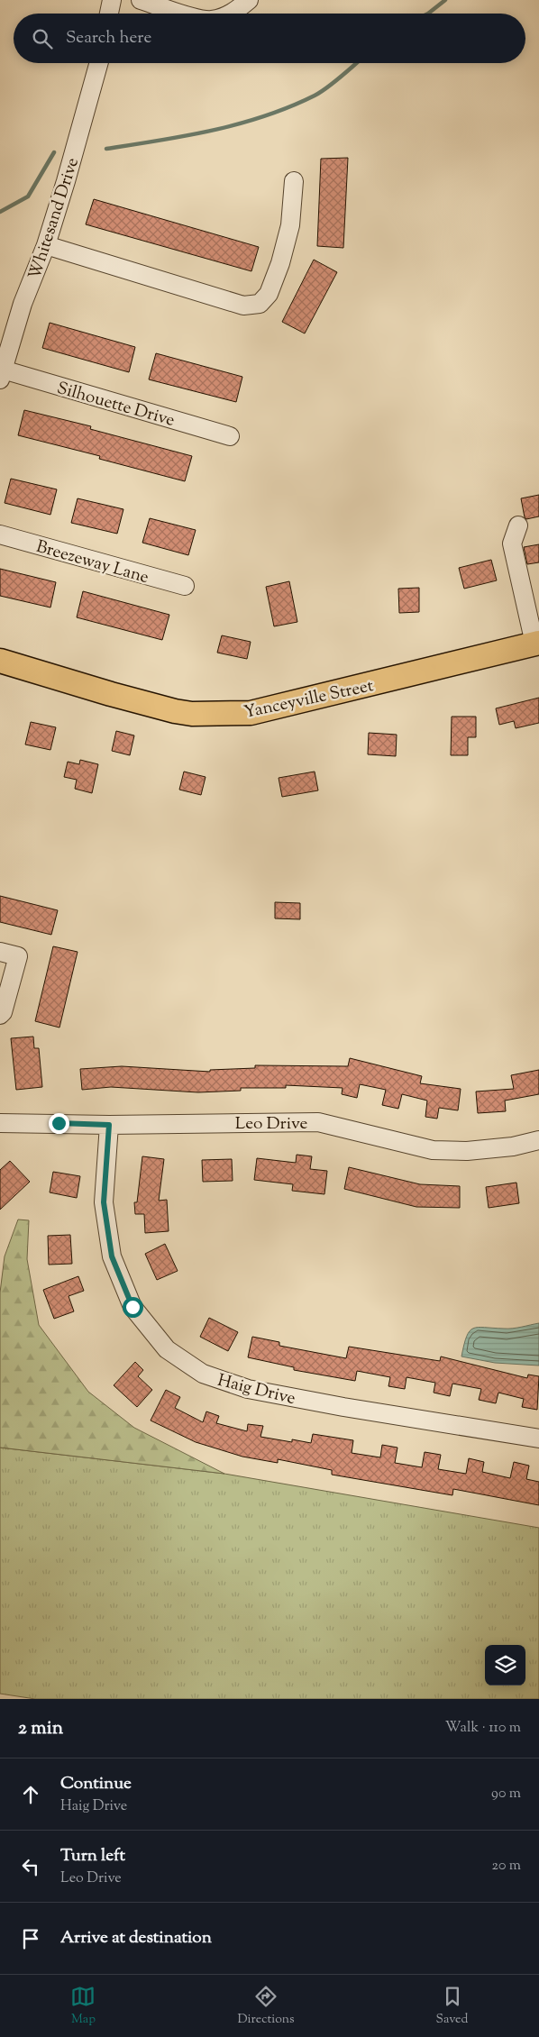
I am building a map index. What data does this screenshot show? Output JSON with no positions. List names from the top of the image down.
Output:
{
  "streets": {
    "main road": ["Yanceyville Street"],
    "street": [
      "Whitesand Drive",
      "Silhouette Drive",
      "Breezeway Lane",
      "Leo Drive",
      "Haig Drive"
    ]
  },
  "crossings": [
    ["Whitesand Drive", "Silhouette Drive"],
    ["Leo Drive", "Haig Drive"]
  ],
  "page": {
    "search": "Search here",
    "heading": ["2 min", "Walk · 110 m"],
    "list": [
      ["Continue", "Haig Drive", "90 m"],
      ["Turn left", "Leo Drive", "20 m"],
      "Arrive at destination"
    ],
    "nav": ["Map", "Directions", "Saved"]
  }
}
